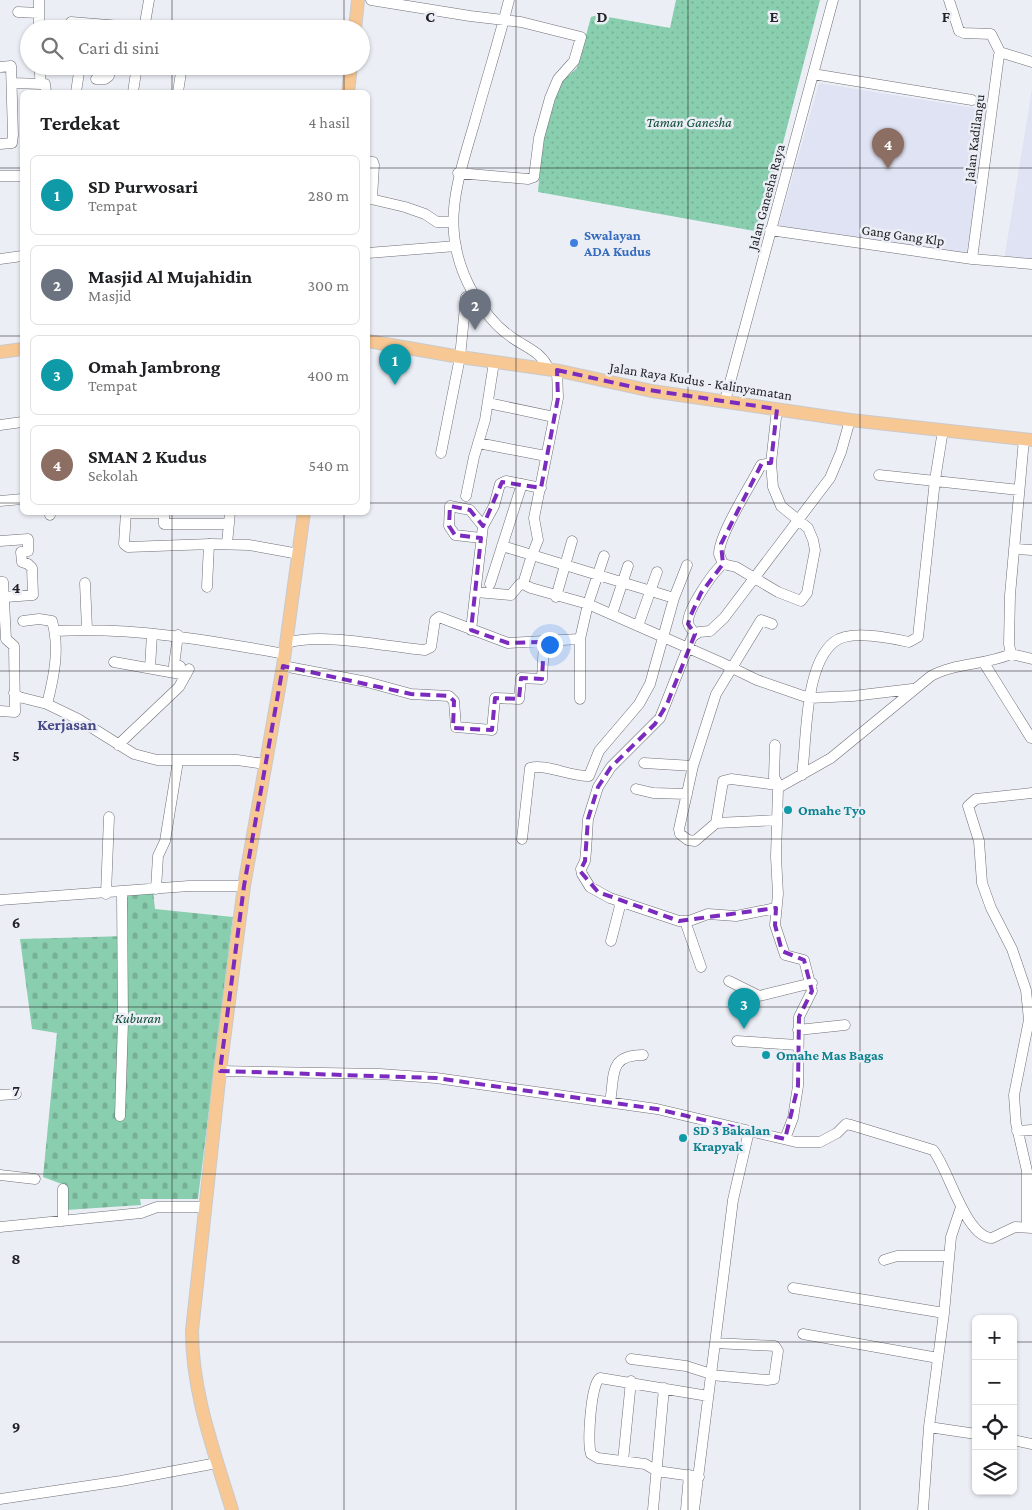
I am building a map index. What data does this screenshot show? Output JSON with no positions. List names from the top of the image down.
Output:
{
  "streets": {
    "main road": ["Jalan Raya Kudus - Kalinyamatan"],
    "street": ["Jalan Kadilangu", "Jalan Ganesha Raya", "Gang Gang Klp"]
  },
  "crossings": [
    ["Jalan Kadilangu", "Gang Gang Klp"],
    ["Jalan Ganesha Raya", "Gang Gang Klp"],
    ["Jalan Ganesha Raya", "Jalan Raya Kudus - Kalinyamatan"]
  ],
  "districts": ["Kerjasan"],
  "parks": ["Taman Ganesha", "Kuburan"],
  "places": [
    "Swalayan ADA Kudus",
    "Omahe Tyo",
    "Omahe Mas Bagas",
    "SD 3 Bakalan Krapyak"
  ],
  "page": {
    "search": "Cari di sini",
    "heading": ["Terdekat", "4 hasil"],
    "pins": [
      "4",
      "2",
      "1",
      "3"
    ],
    "list": [
      {
        "mark": "1",
        "name": "SD Purwosari",
        "note": "Tempat",
        "value": "280 m"
      },
      {
        "mark": "2",
        "name": "Masjid Al Mujahidin",
        "note": "Masjid",
        "value": "300 m"
      },
      {
        "mark": "3",
        "name": "Omah Jambrong",
        "note": "Tempat",
        "value": "400 m"
      },
      {
        "mark": "4",
        "name": "SMAN 2 Kudus",
        "note": "Sekolah",
        "value": "540 m"
      }
    ],
    "map_buttons": ["+", "−"]
  },
  "grid": {
    "columns": [
      "C",
      "D",
      "E",
      "F"
    ],
    "rows": [
      "4",
      "5",
      "6",
      "7",
      "8",
      "9"
    ]
  }
}
